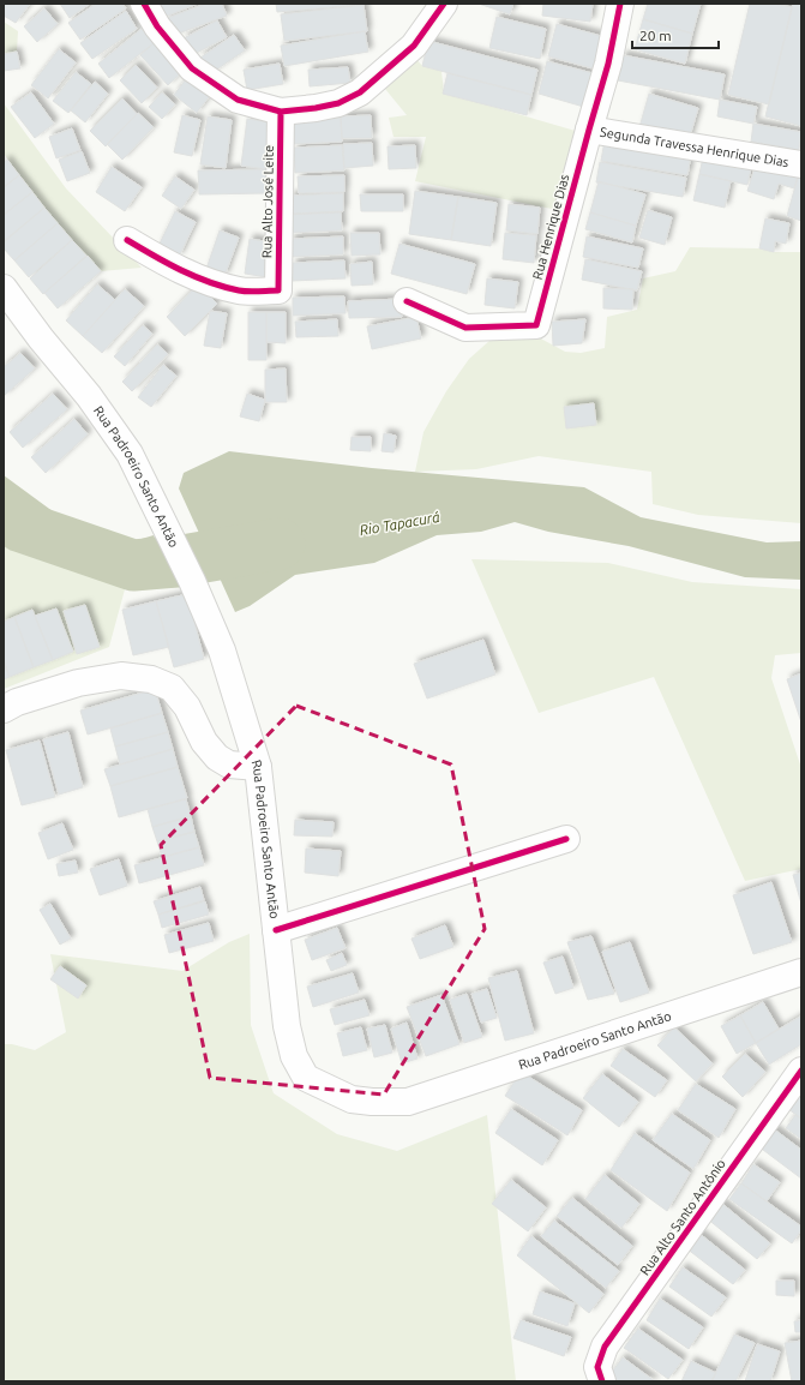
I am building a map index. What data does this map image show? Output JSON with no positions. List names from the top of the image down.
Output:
{
  "streets": {
    "street": [
      "Segunda Travessa Henrique Dias",
      "Rua Alto José Leite",
      "Rua Henrique Dias",
      "Rua Padroeiro Santo Antão",
      "Rua Alto Santo Antônio"
    ]
  },
  "crossings": [
    ["Segunda Travessa Henrique Dias", "Rua Henrique Dias"]
  ],
  "water": ["Rio Tapacurá"],
  "scale_bar": "20 m"
}
